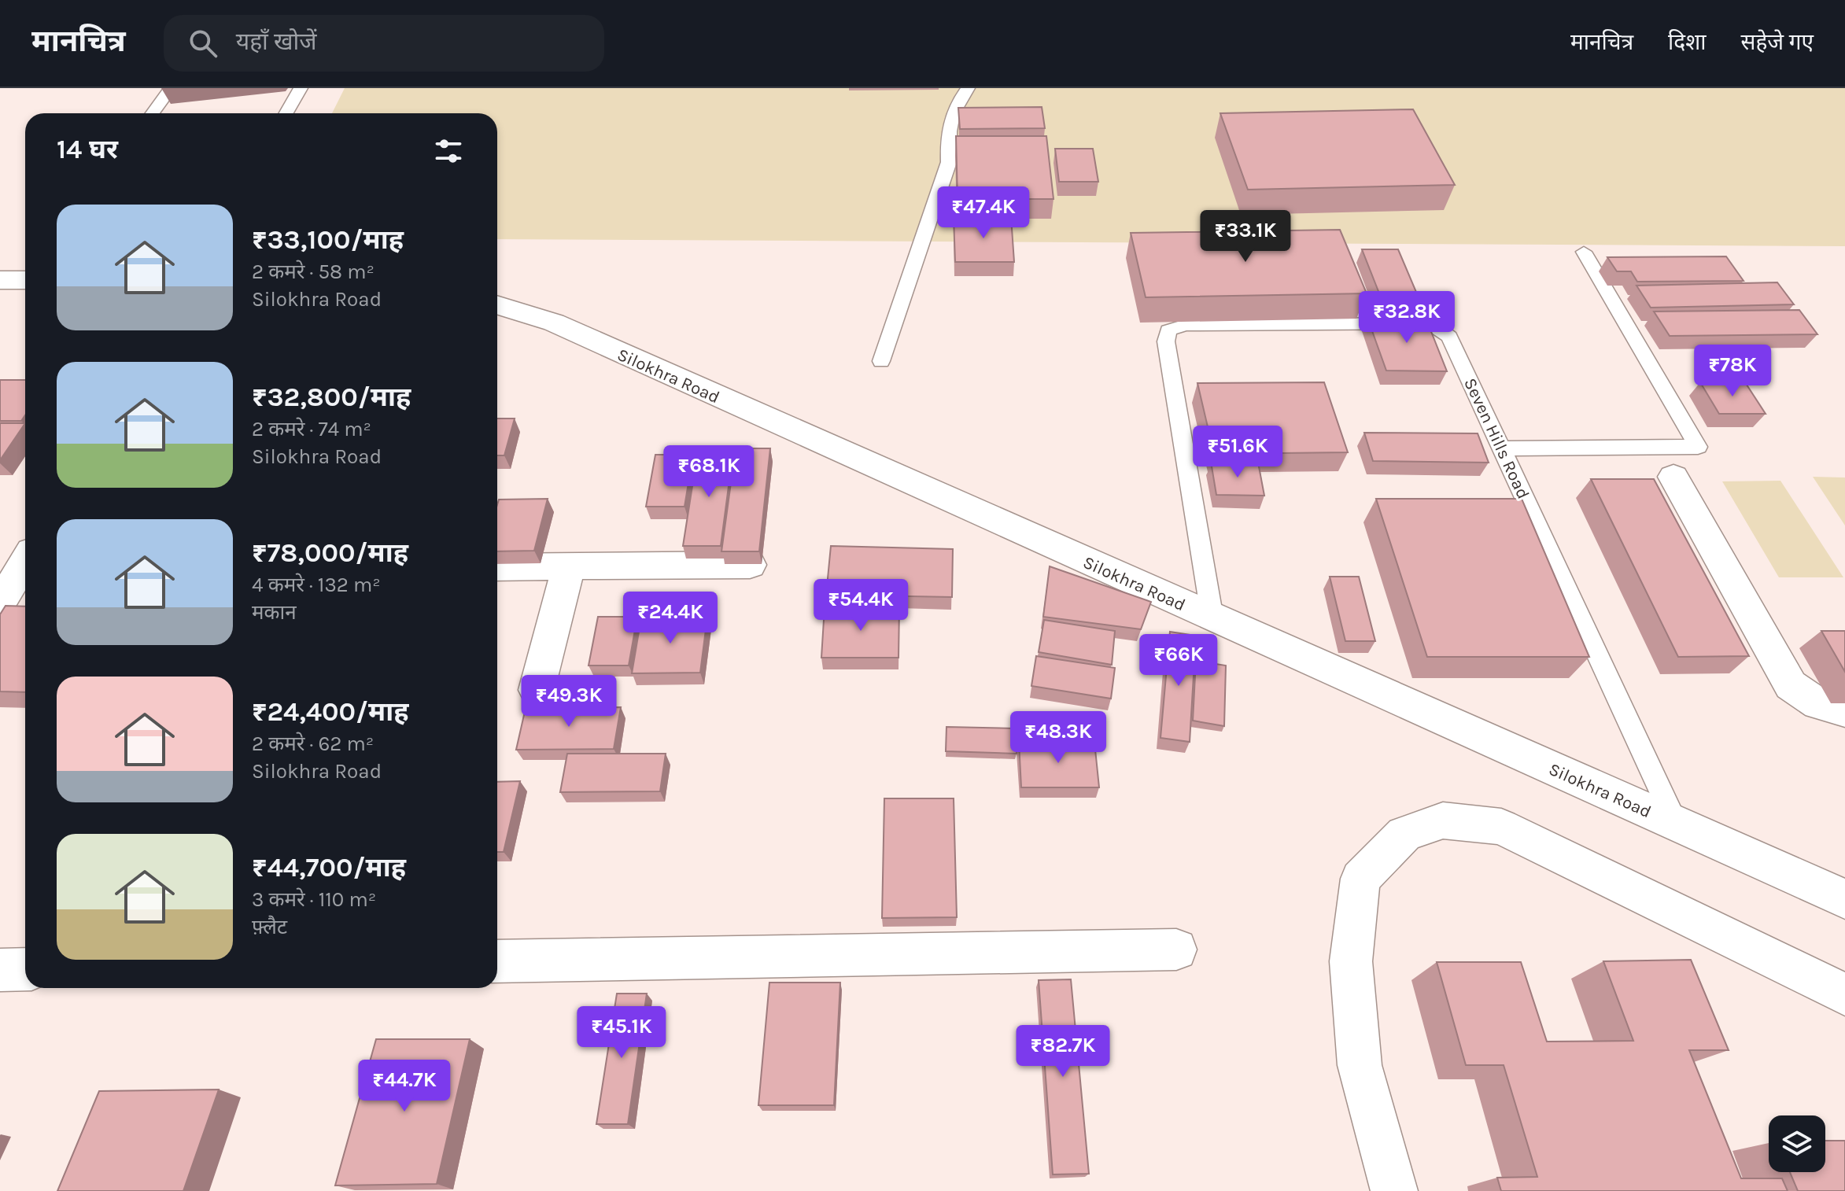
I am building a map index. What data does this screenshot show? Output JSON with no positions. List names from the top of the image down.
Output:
{
  "streets": {
    "street": ["Silokhra Road"],
    "lane": ["Seven Hills Road"]
  },
  "crossings": [
    ["Silokhra Road", "Seven Hills Road"]
  ],
  "page": {
    "header": "मानचित्र",
    "search": "यहाँ खोजें",
    "nav": ["मानचित्र", "दिशा", "सहेजे गए"],
    "heading": "14 घर",
    "price": [
      "₹47.4K",
      "₹33.1K",
      "₹32.8K",
      "₹78K",
      "₹51.6K",
      "₹68.1K",
      "₹54.4K",
      "₹24.4K",
      "₹66K",
      "₹49.3K",
      "₹48.3K",
      "₹45.1K",
      "₹82.7K",
      "₹44.7K"
    ],
    "list": [
      {
        "name": "₹33,100/माह",
        "note": "2 कमरे · 58 m² · Silokhra Road"
      },
      {
        "name": "₹32,800/माह",
        "note": "2 कमरे · 74 m² · Silokhra Road"
      },
      {
        "name": "₹78,000/माह",
        "note": "4 कमरे · 132 m² · मकान"
      },
      {
        "name": "₹24,400/माह",
        "note": "2 कमरे · 62 m² · Silokhra Road"
      },
      {
        "name": "₹44,700/माह",
        "note": "3 कमरे · 110 m² · फ़्लैट"
      }
    ]
  }
}
